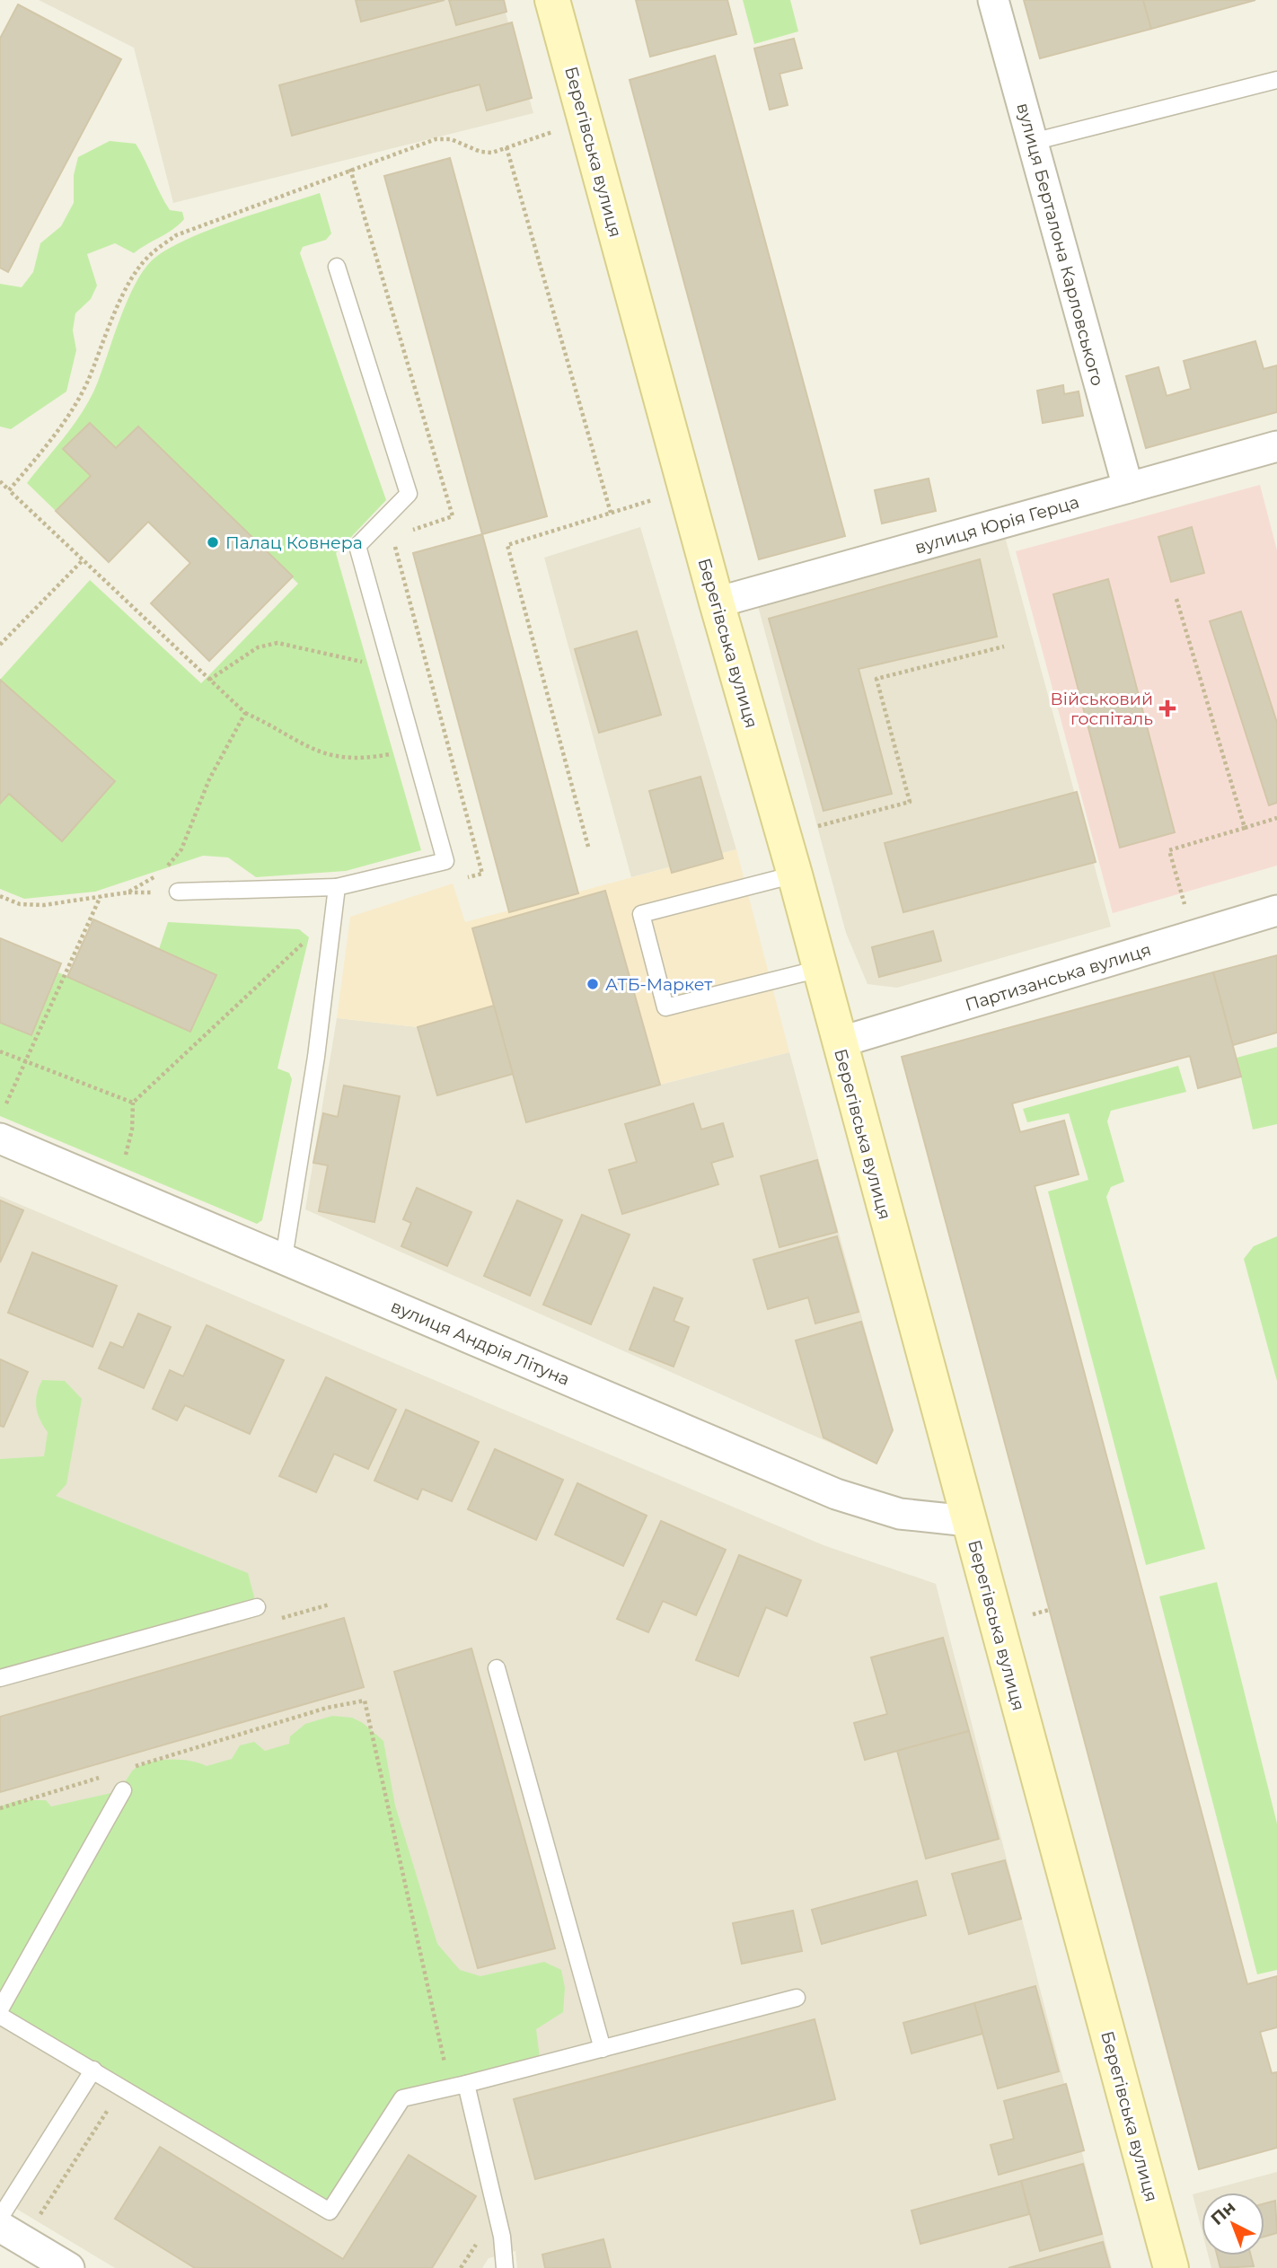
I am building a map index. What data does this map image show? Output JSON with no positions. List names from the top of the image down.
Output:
{
  "streets": {
    "main road": ["Берегівська вулиця"],
    "street": [
      "вулиця Берталона Карловського",
      "вулиця Юрія Герца",
      "Партизанська вулиця",
      "вулиця Андрія Літуна"
    ]
  },
  "crossings": [
    ["Берегівська вулиця", "вулиця Юрія Герца"],
    ["Берегівська вулиця", "Партизанська вулиця"],
    ["Берегівська вулиця", "вулиця Андрія Літуна"],
    ["вулиця Берталона Карловського", "вулиця Юрія Герца"]
  ],
  "places": {
    "other": ["Палац Ковнера", "АТБ-Маркет"],
    "health": ["Військовий госпіталь"]
  },
  "north": "top left"
}
